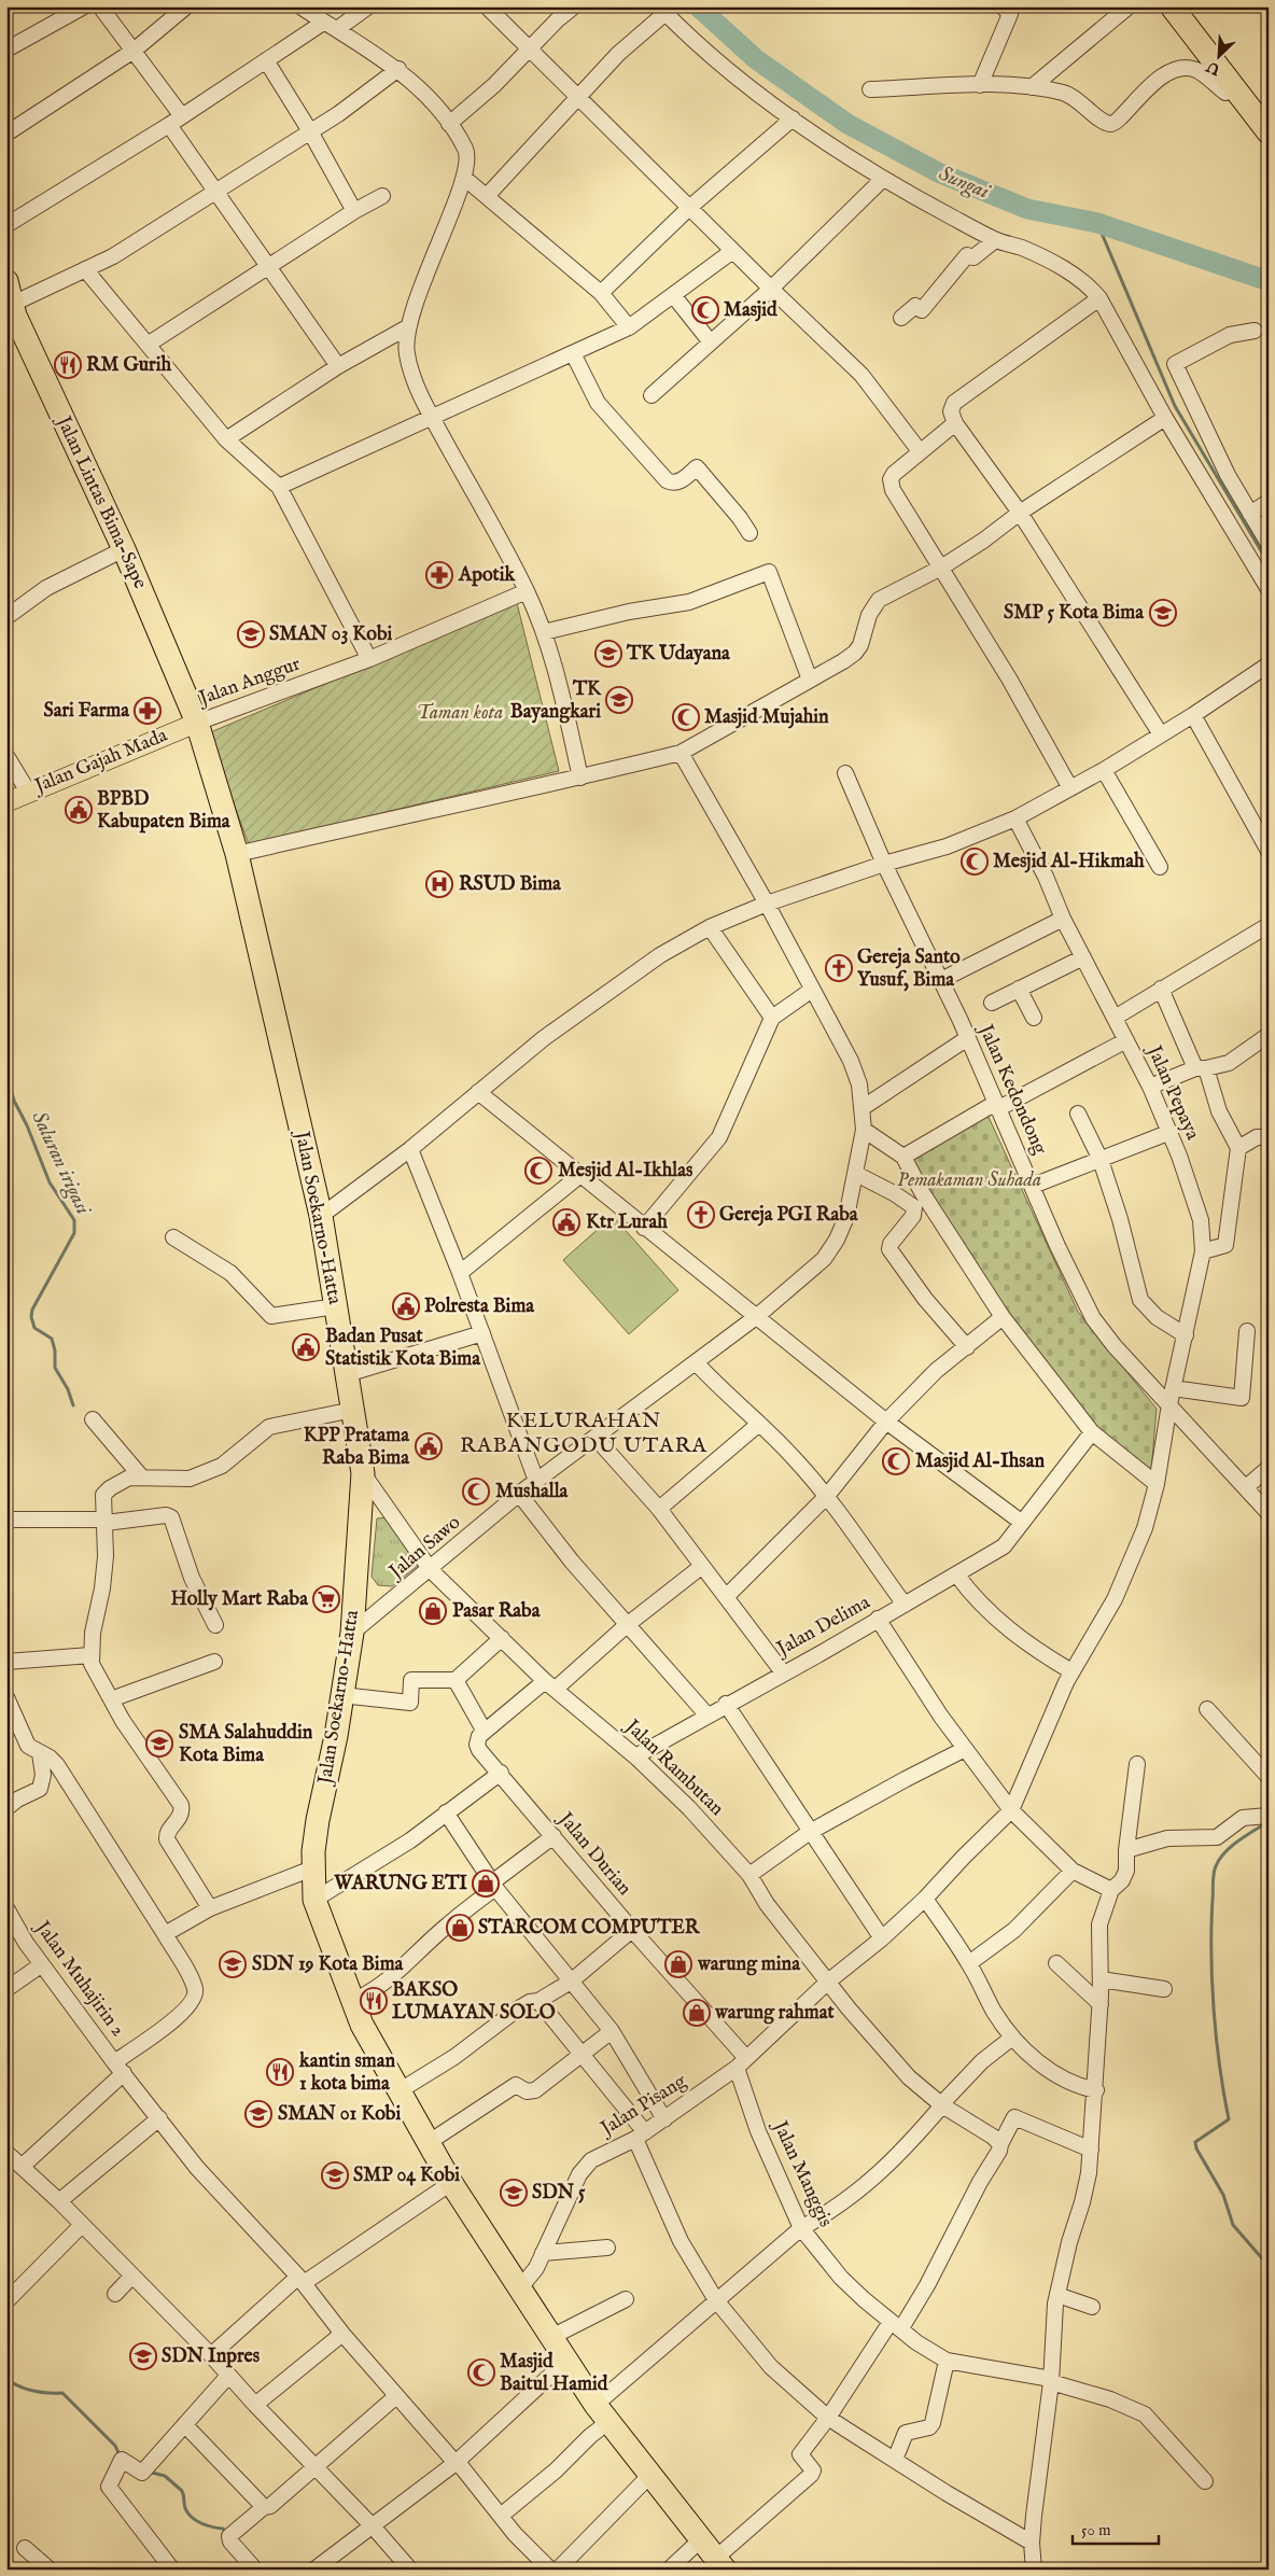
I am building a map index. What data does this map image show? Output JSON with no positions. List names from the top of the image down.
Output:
{
  "streets": {
    "highway": ["Jalan Lintas Bima-Sape", "Jalan Soekarno-Hatta"],
    "main road": ["Jalan Gajah Mada"],
    "street": [
      "Jalan Anggur",
      "Jalan Kedondong",
      "Jalan Pepaya",
      "Jalan Sawo",
      "Jalan Delima",
      "Jalan Rambutan",
      "Jalan Durian",
      "Jalan Muhajirin 2",
      "Jalan Pisang",
      "Jalan Manggis"
    ]
  },
  "crossings": [
    ["Jalan Lintas Bima-Sape", "Jalan Anggur"],
    ["Jalan Lintas Bima-Sape", "Jalan Gajah Mada"],
    ["Jalan Lintas Bima-Sape", "Jalan Soekarno-Hatta"],
    ["Jalan Anggur", "Jalan Gajah Mada"],
    ["Jalan Anggur", "Jalan Soekarno-Hatta"],
    ["Jalan Gajah Mada", "Jalan Soekarno-Hatta"],
    ["Jalan Kedondong", "Jalan Pepaya"],
    ["Jalan Pepaya", "Jalan Pisang"],
    ["Jalan Soekarno-Hatta", "Jalan Sawo"],
    ["Jalan Soekarno-Hatta", "Jalan Rambutan"],
    ["Jalan Soekarno-Hatta", "Jalan Pisang"],
    ["Jalan Sawo", "Jalan Rambutan"],
    ["Jalan Delima", "Jalan Rambutan"],
    ["Jalan Rambutan", "Jalan Pisang"],
    ["Jalan Durian", "Jalan Pisang"],
    ["Jalan Durian", "Jalan Manggis"],
    ["Jalan Pisang", "Jalan Manggis"]
  ],
  "districts": ["KELURAHAN RABANGODU UTARA"],
  "water": ["Sungai", "Saluran irigasi"],
  "parks": ["Taman kota", "Pemakaman Suhada"],
  "places": {
    "mosque": [
      "Masjid",
      "Masjid Mujahin",
      "Mesjid Al-Hikmah",
      "Mesjid Al-Ikhlas",
      "Masjid Al-Ihsan",
      "Mushalla",
      "Masjid Baitul Hamid"
    ],
    "restaurant": ["RM Gurih", "BAKSO LUMAYAN SOLO", "kantin sman 1 kota bima"],
    "pharmacy": ["Apotik", "Sari Farma"],
    "school or university": [
      "SMP 5 Kota Bima",
      "SMAN 03 Kobi",
      "TK Udayana",
      "TK Bayangkari",
      "SMA Salahuddin Kota Bima",
      "SDN 19 Kota Bima",
      "SMAN 01 Kobi",
      "SMP 04 Kobi",
      "SDN 5",
      "SDN Inpres"
    ],
    "public building": [
      "BPBD Kabupaten Bima",
      "Ktr Lurah",
      "Polresta Bima",
      "Badan Pusat Statistik Kota Bima",
      "KPP Pratama Raba Bima"
    ],
    "hospital": ["RSUD Bima"],
    "church": ["Gereja Santo Yusuf, Bima", "Gereja PGI Raba"],
    "supermarket": ["Holly Mart Raba"],
    "shop": [
      "Pasar Raba",
      "WARUNG ETI",
      "STARCOM COMPUTER",
      "warung mina",
      "warung rahmat"
    ]
  },
  "scale_bar": "50 m",
  "north": "bottom left"
}
